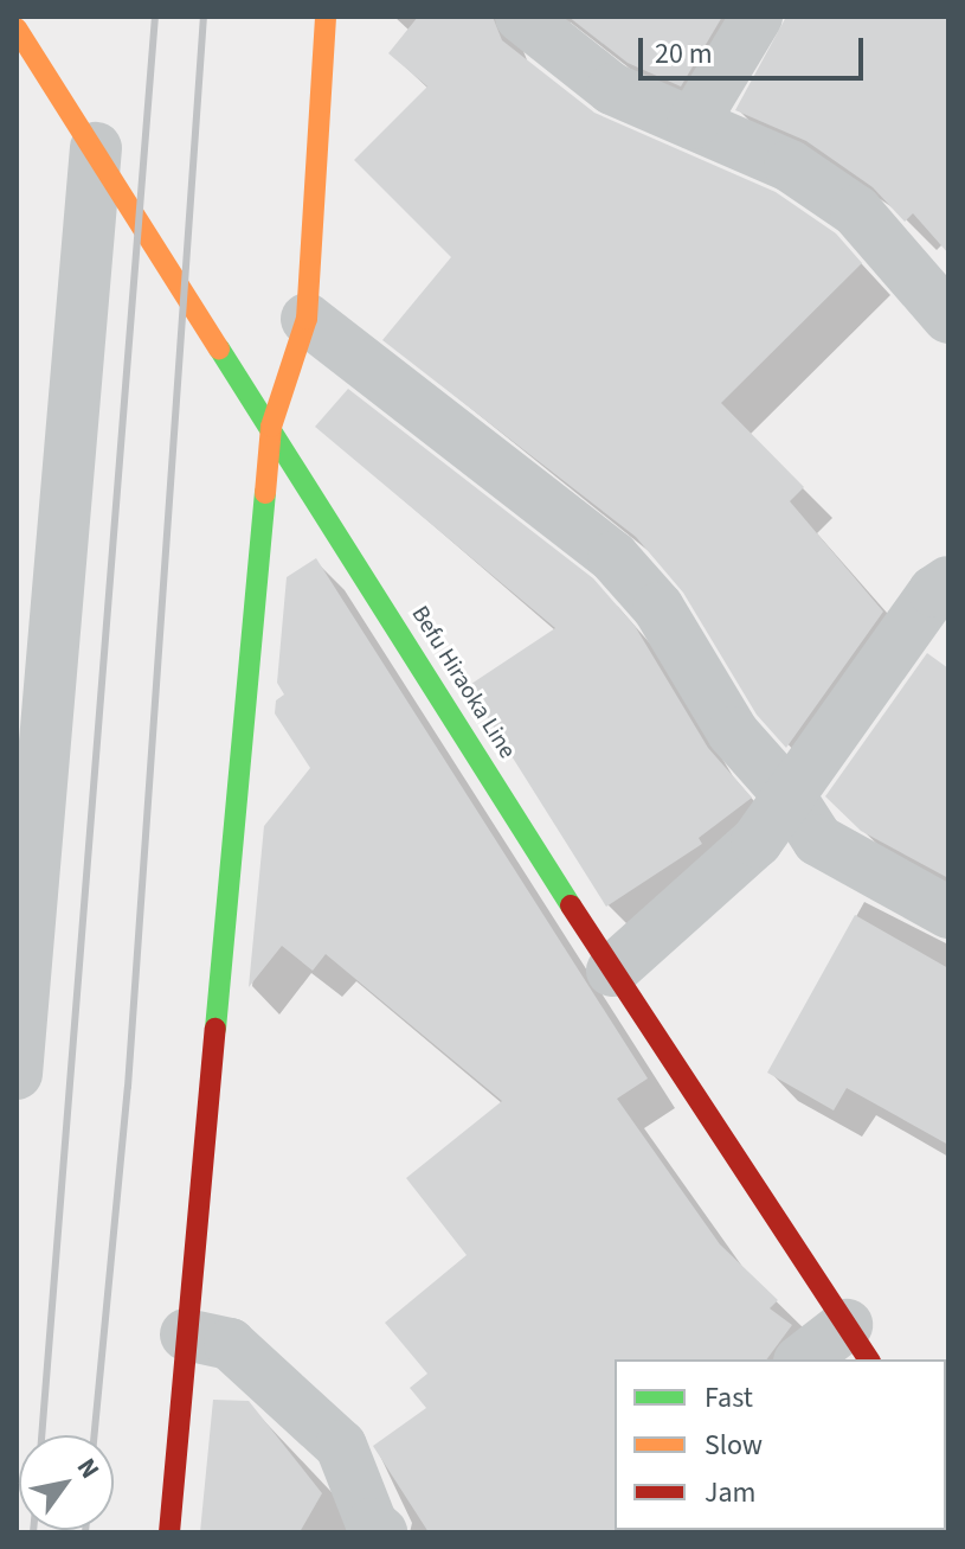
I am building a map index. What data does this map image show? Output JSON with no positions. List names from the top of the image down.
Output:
{
  "streets": {
    "main road": ["Befu Hiraoka Line"]
  },
  "legend": ["Fast", "Slow", "Jam"],
  "scale_bar": "20 m",
  "north": "top right"
}
